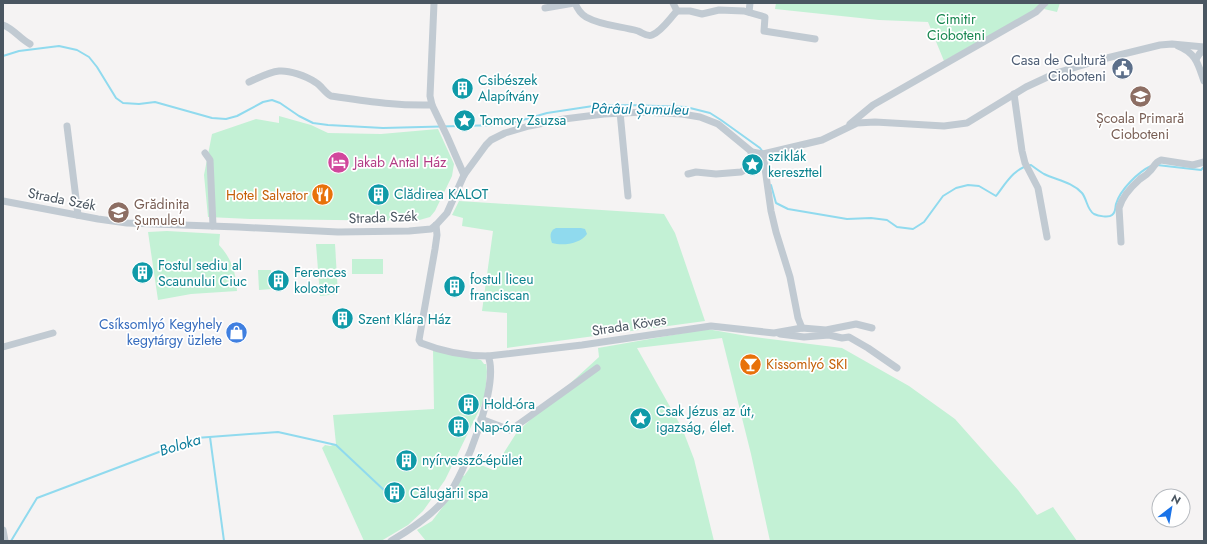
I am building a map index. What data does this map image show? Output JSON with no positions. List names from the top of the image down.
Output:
{
  "streets": {
    "street": ["Strada Szék", "Strada Köves"]
  },
  "crossings": [
    ["Strada Szék", "Strada Köves"]
  ],
  "water": ["Pârâul Șumuleu", "Boloka"],
  "parks": ["Cimitir Cioboteni"],
  "places": {
    "public building": ["Casa de Cultură Cioboteni"],
    "building": [
      "Csibészek Alapítvány",
      "Clădirea KALOT",
      "Fostul sediu al Scaunului Ciuc",
      "Ferences kolostor",
      "fostul liceu franciscan",
      "Szent Klára Ház",
      "Hold-óra",
      "Nap-óra",
      "nyírvessző-épület",
      "Călugării spa"
    ],
    "school or university": ["Școala Primară Cioboteni", "Grădinița Șumuleu"],
    "place": ["Tomory Zsuzsa", "sziklák kereszttel", "Csak Jézus az út, igazság, élet."],
    "hotel": ["Jakab Antal Ház"],
    "restaurant": ["Hotel Salvator"],
    "shop": ["Csíksomlyó Kegyhely kegytárgy üzlete"],
    "bar": ["Kissomlyó SKI"]
  },
  "north": "top right"
}
